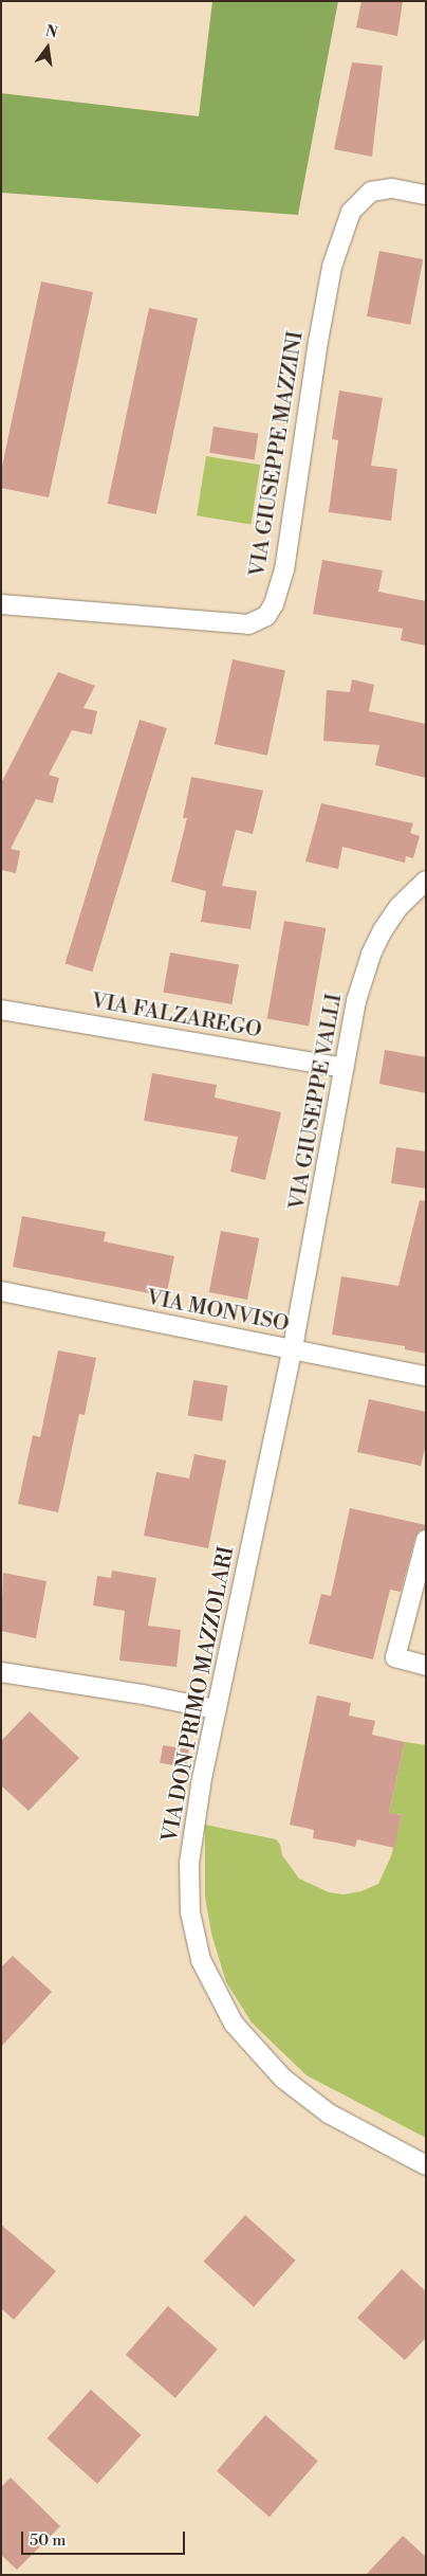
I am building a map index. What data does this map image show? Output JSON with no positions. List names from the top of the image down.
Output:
{
  "streets": {
    "street": [
      "VIA GIUSEPPE MAZZINI",
      "VIA FALZAREGO",
      "VIA GIUSEPPE VALLI",
      "VIA MONVISO",
      "VIA DON PRIMO MAZZOLARI"
    ]
  },
  "crossings": [
    ["VIA FALZAREGO", "VIA GIUSEPPE VALLI"],
    ["VIA GIUSEPPE VALLI", "VIA MONVISO"],
    ["VIA GIUSEPPE VALLI", "VIA DON PRIMO MAZZOLARI"],
    ["VIA MONVISO", "VIA DON PRIMO MAZZOLARI"]
  ],
  "scale_bar": "50 m",
  "north": "top"
}
